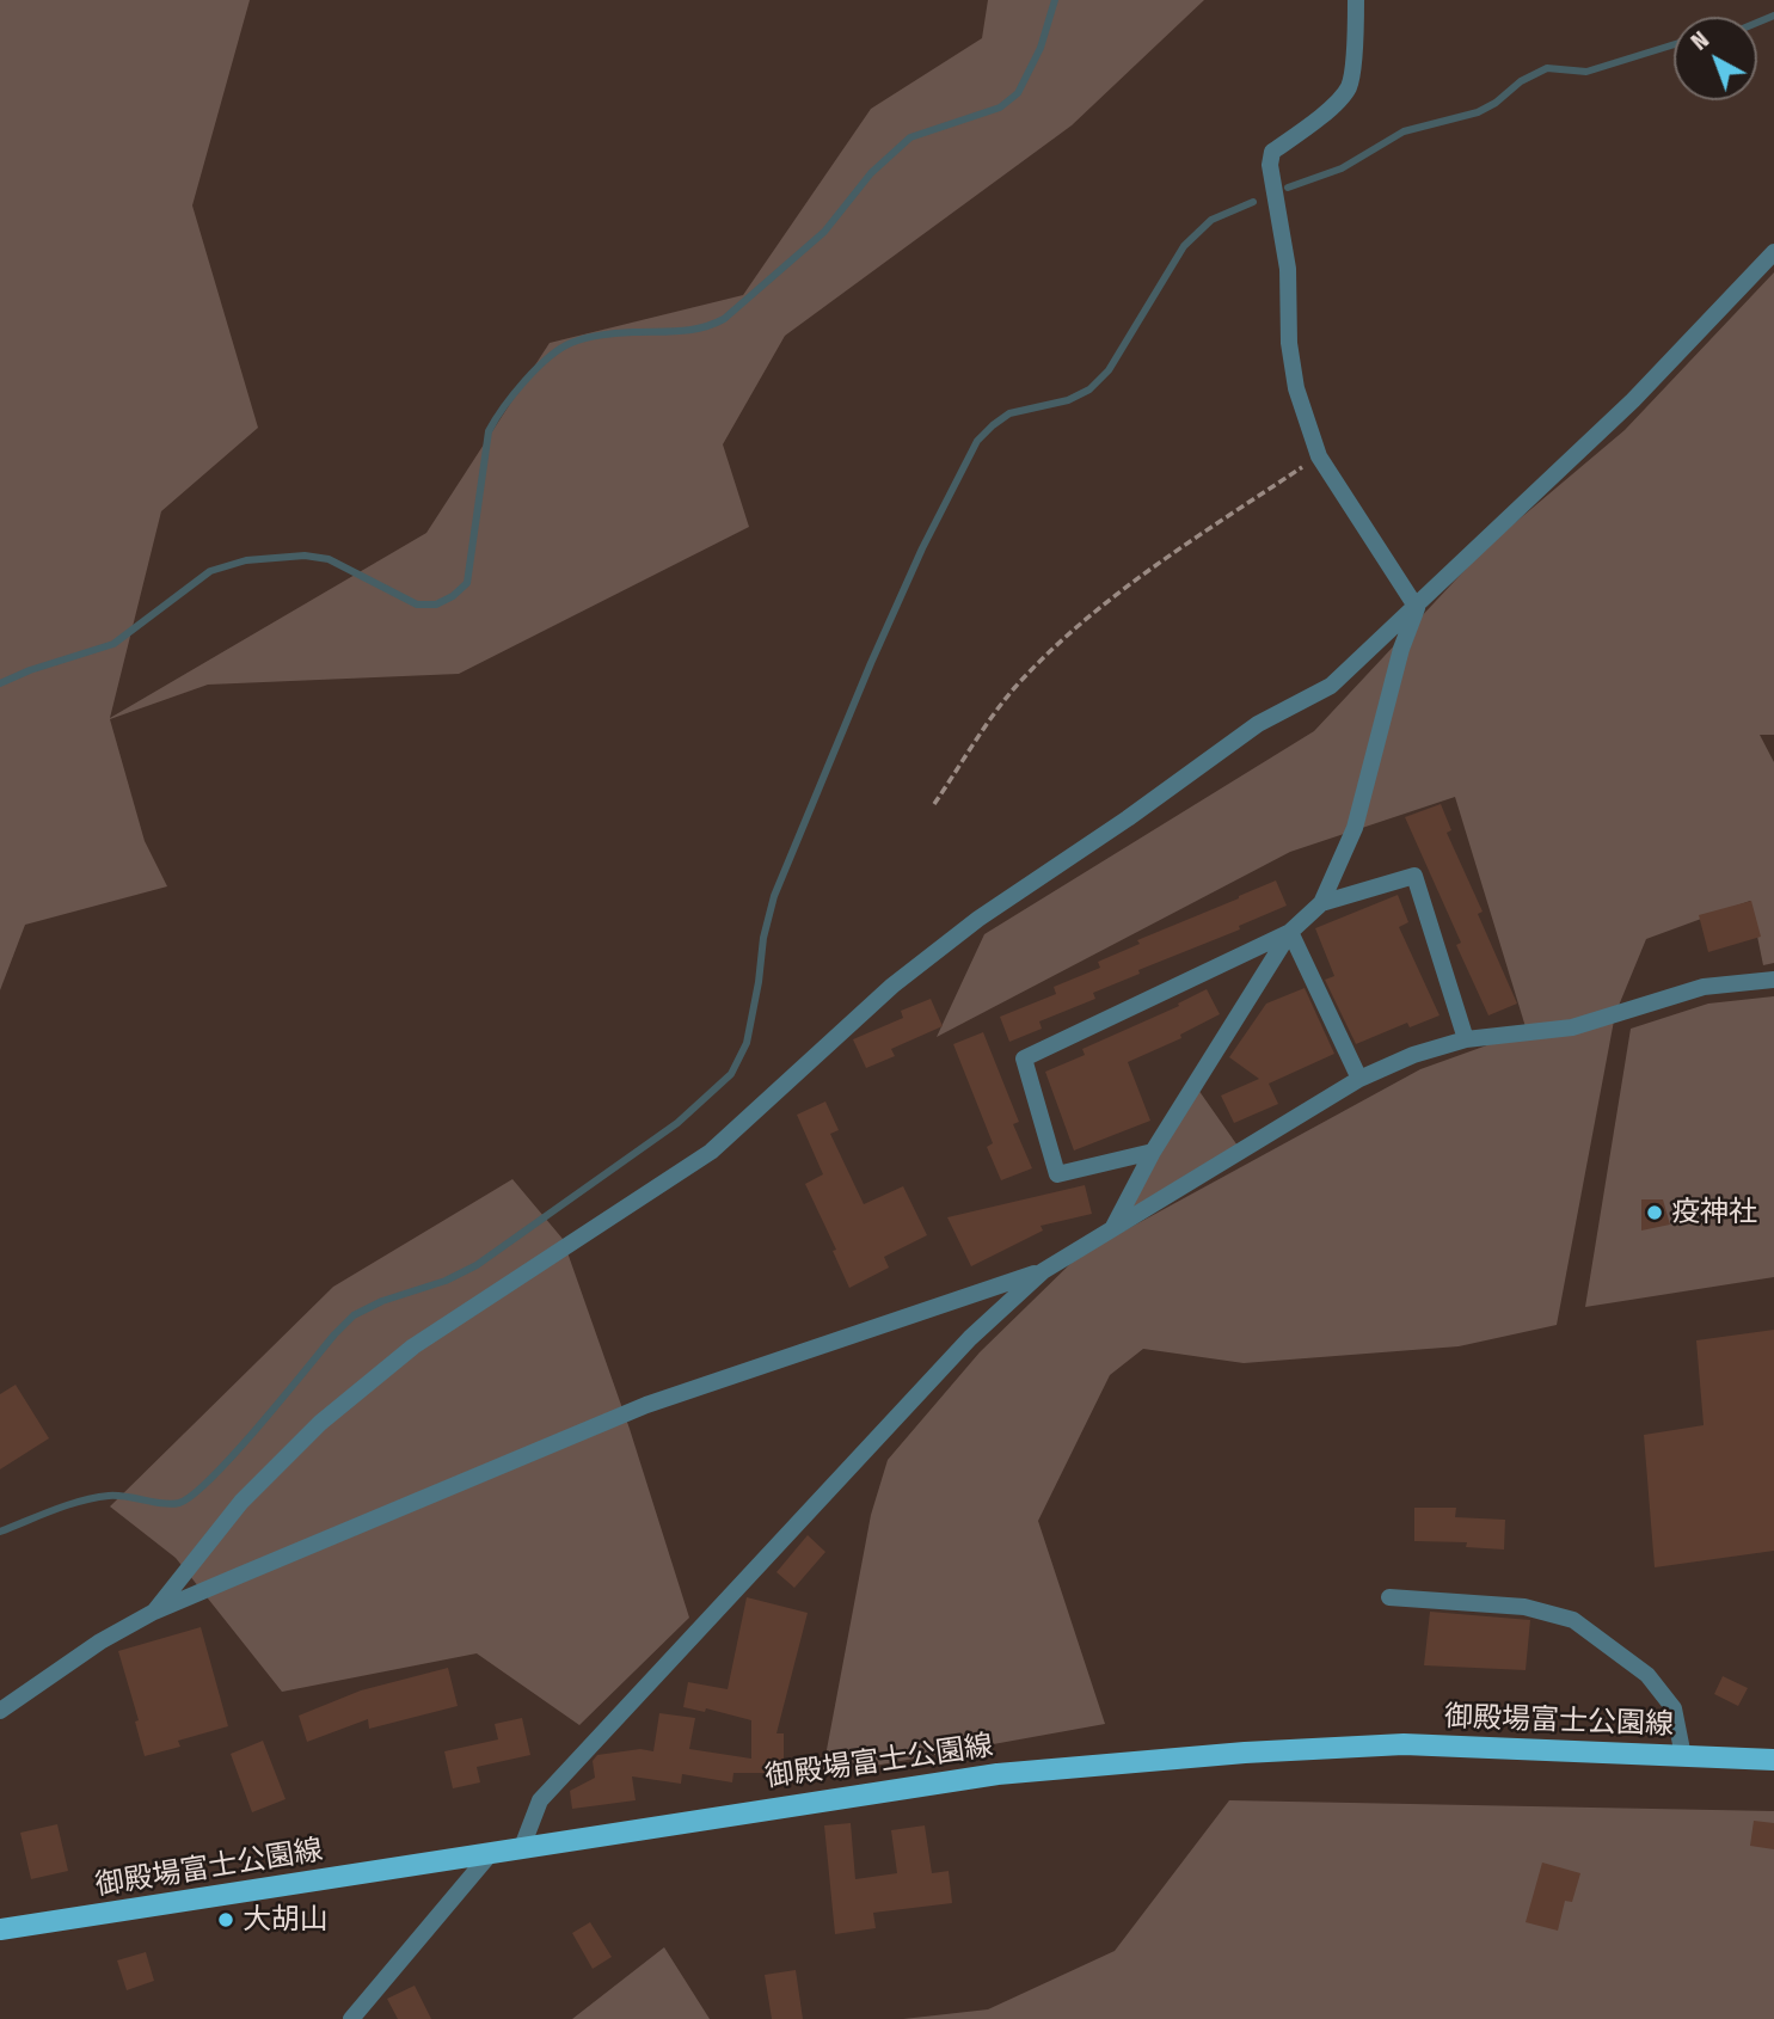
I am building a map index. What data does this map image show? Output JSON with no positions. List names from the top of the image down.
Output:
{
  "streets": {
    "main road": ["御殿場富士公園線"]
  },
  "places": ["疫神社", "大胡山"],
  "north": "top left"
}
